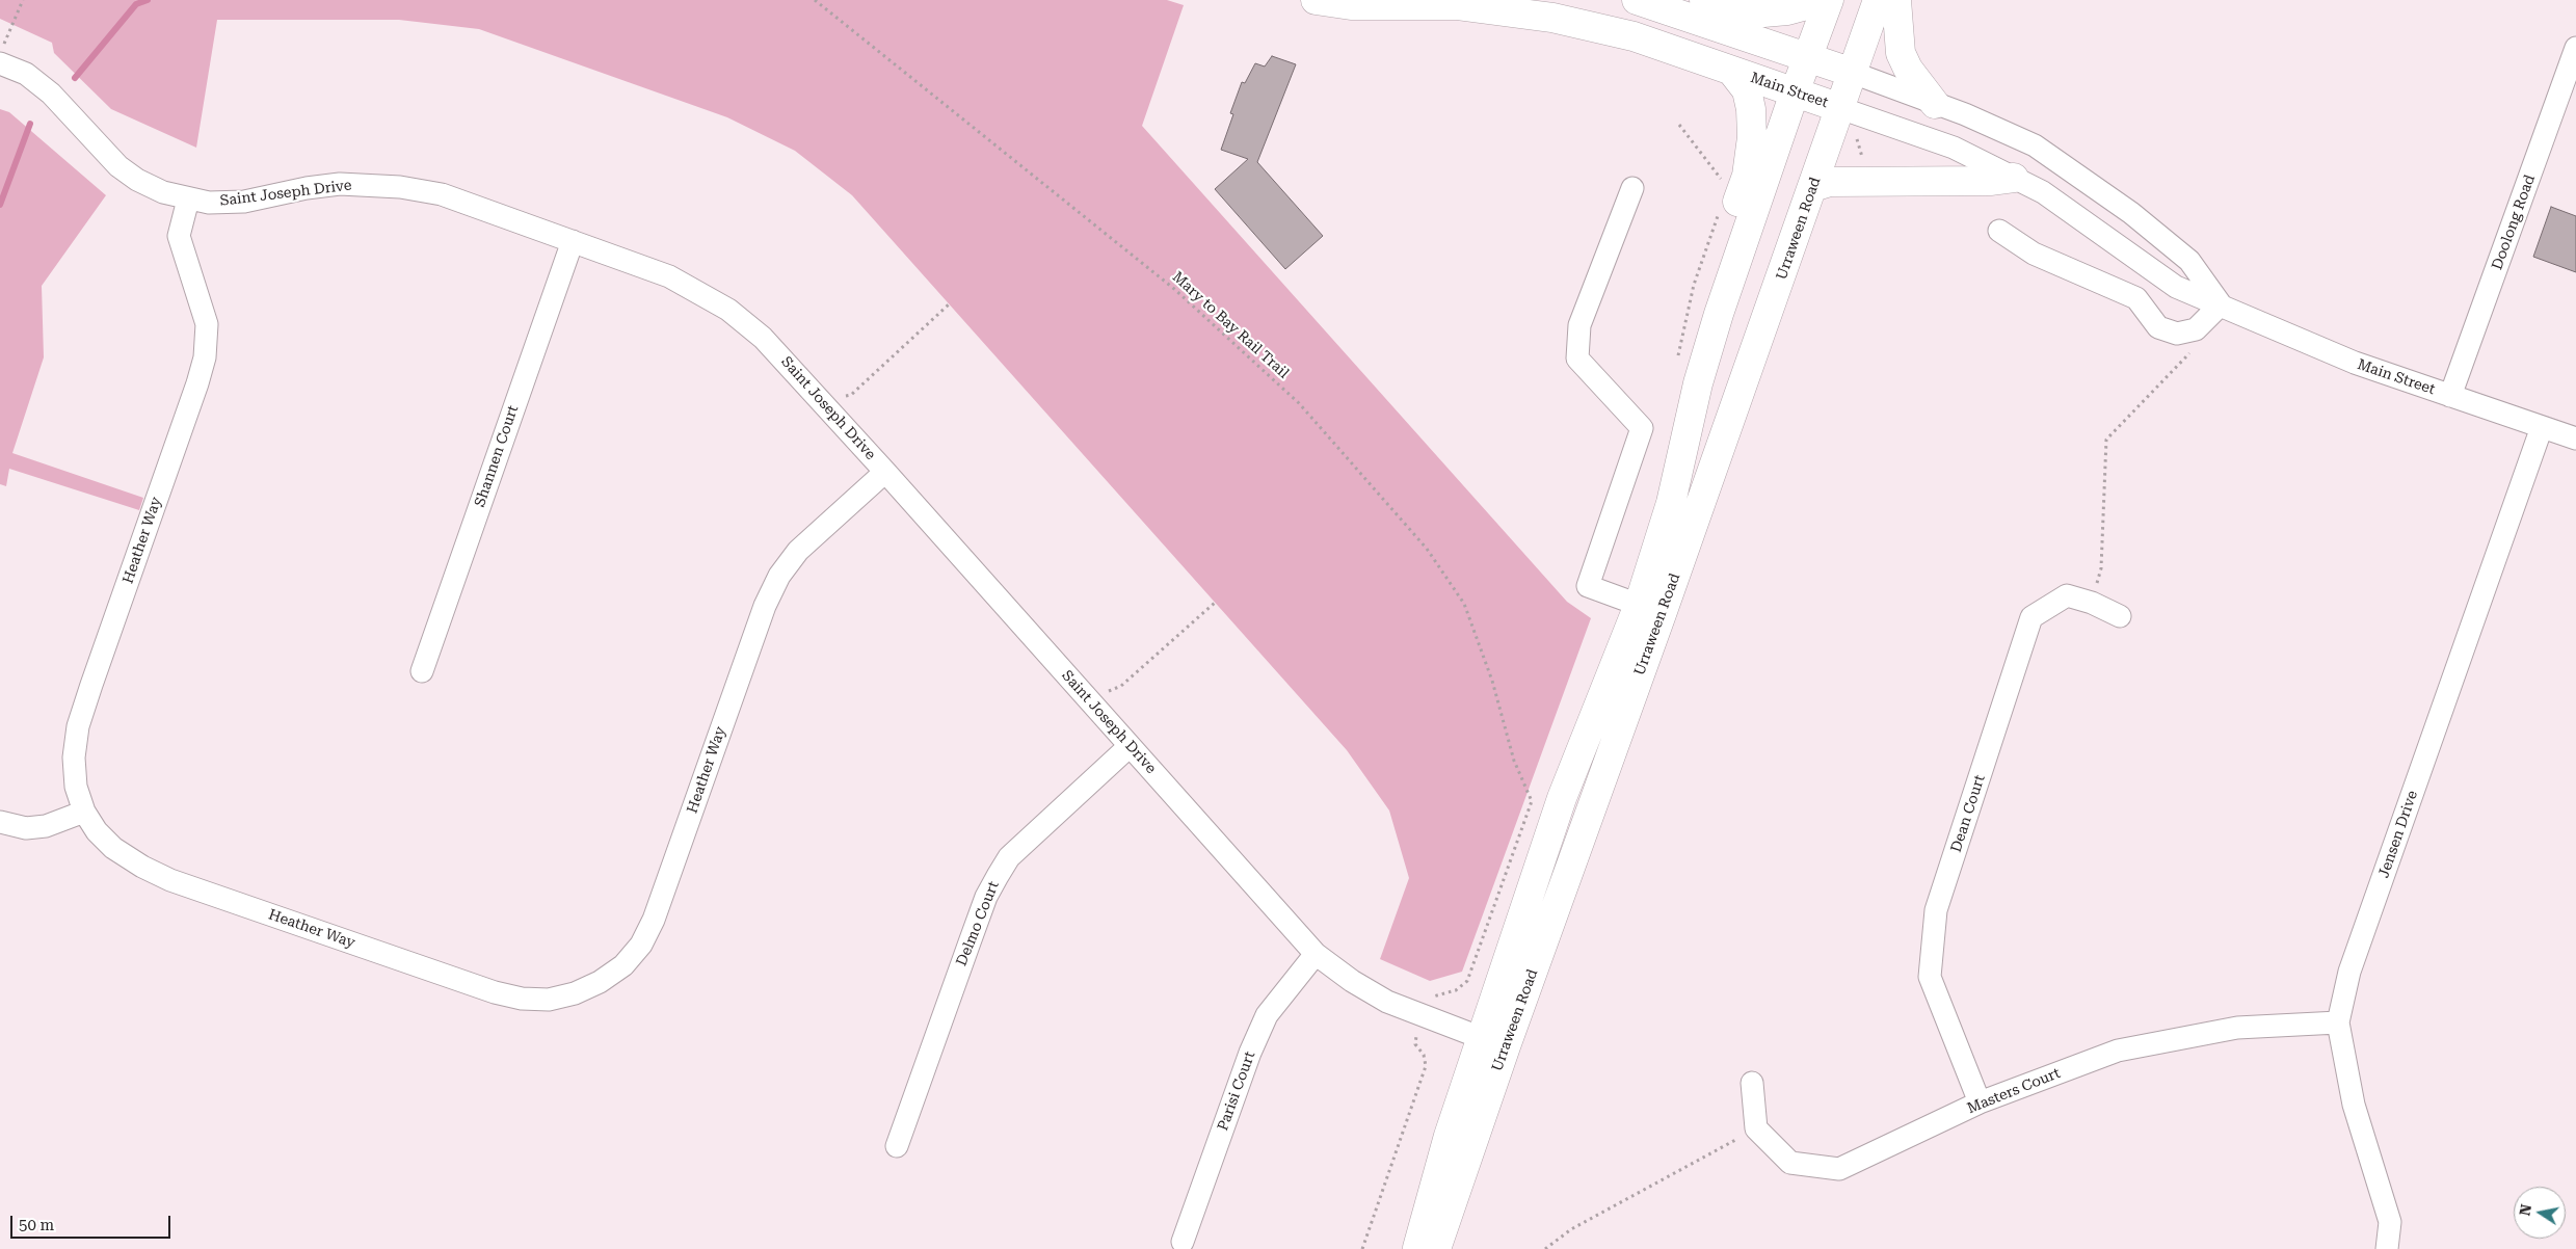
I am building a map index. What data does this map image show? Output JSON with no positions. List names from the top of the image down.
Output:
{
  "streets": {
    "main road": ["Main Street", "Urraween Road"],
    "street": [
      "Saint Joseph Drive",
      "Doolong Road",
      "Shannen Court",
      "Heather Way",
      "Dean Court",
      "Jensen Drive",
      "Delmo Court",
      "Parisi Court",
      "Masters Court"
    ],
    "path": ["Mary to Bay Rail Trail"]
  },
  "crossings": [
    ["Main Street", "Doolong Road"],
    ["Main Street", "Urraween Road"],
    ["Main Street", "Jensen Drive"],
    ["Saint Joseph Drive", "Urraween Road"],
    ["Saint Joseph Drive", "Shannen Court"],
    ["Saint Joseph Drive", "Heather Way"],
    ["Saint Joseph Drive", "Delmo Court"],
    ["Saint Joseph Drive", "Parisi Court"],
    ["Dean Court", "Masters Court"],
    ["Jensen Drive", "Masters Court"]
  ],
  "scale_bar": "50 m",
  "north": "left"
}
